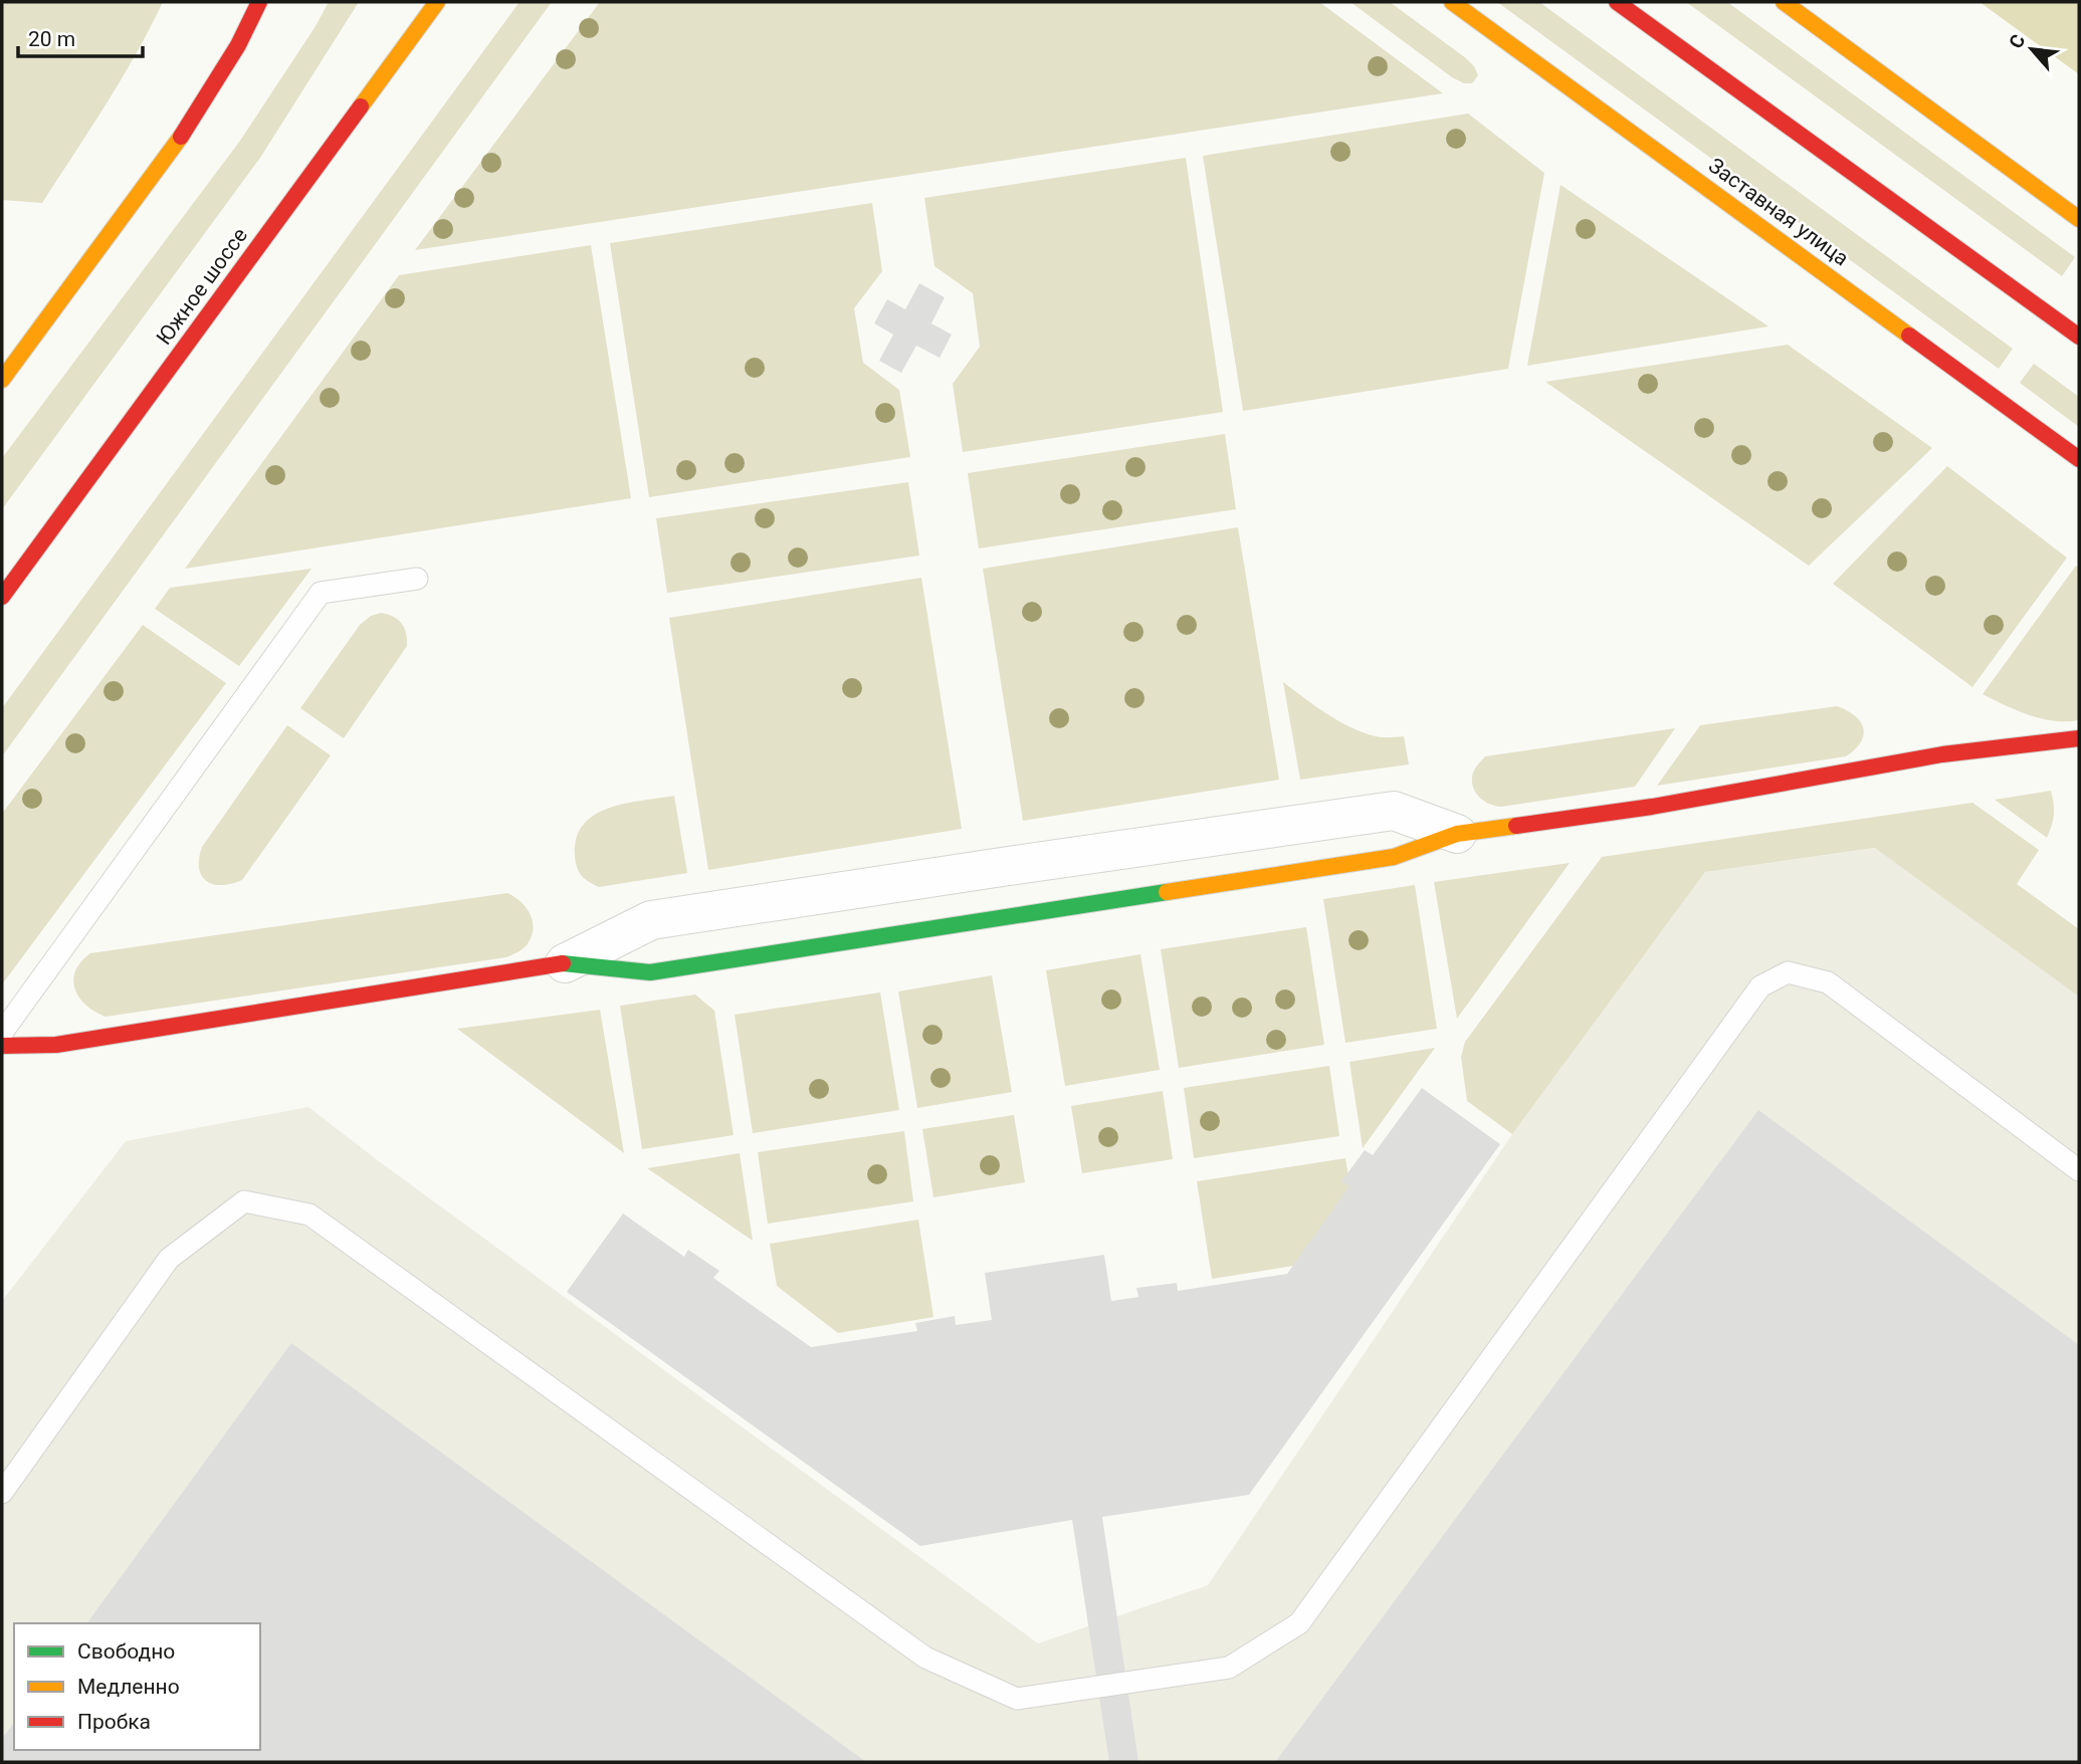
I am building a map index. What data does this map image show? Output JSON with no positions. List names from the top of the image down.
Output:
{
  "streets": {
    "main road": ["Заставная улица", "Южное шоссе"]
  },
  "legend": ["Свободно", "Медленно", "Пробка"],
  "scale_bar": "20 m",
  "north": "top left"
}
